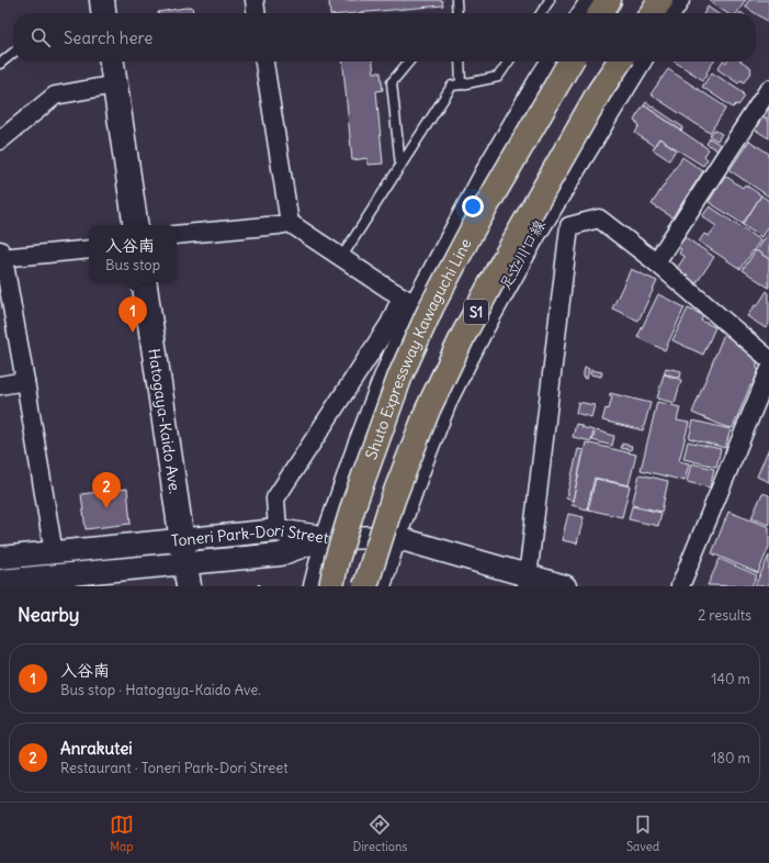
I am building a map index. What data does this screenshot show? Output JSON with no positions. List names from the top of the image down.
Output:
{
  "streets": {
    "highway": ["S1", "Shuto Expressway Kawaguchi Line"],
    "main road": ["足立川口線", "Hatogaya-Kaido Ave."],
    "street": ["Toneri Park-Dori Street"]
  },
  "crossings": [
    ["Hatogaya-Kaido Ave.", "Toneri Park-Dori Street"]
  ],
  "page": {
    "search": "Search here",
    "popup": ["入谷南", "Bus stop"],
    "pins": ["1", "2"],
    "heading": ["Nearby", "2 results"],
    "list": [
      {
        "mark": "1",
        "name": "入谷南",
        "note": "Bus stop · Hatogaya-Kaido Ave.",
        "value": "140 m"
      },
      {
        "mark": "2",
        "name": "Anrakutei",
        "note": "Restaurant · Toneri Park-Dori Street",
        "value": "180 m"
      }
    ],
    "nav": ["Map", "Directions", "Saved"]
  }
}
